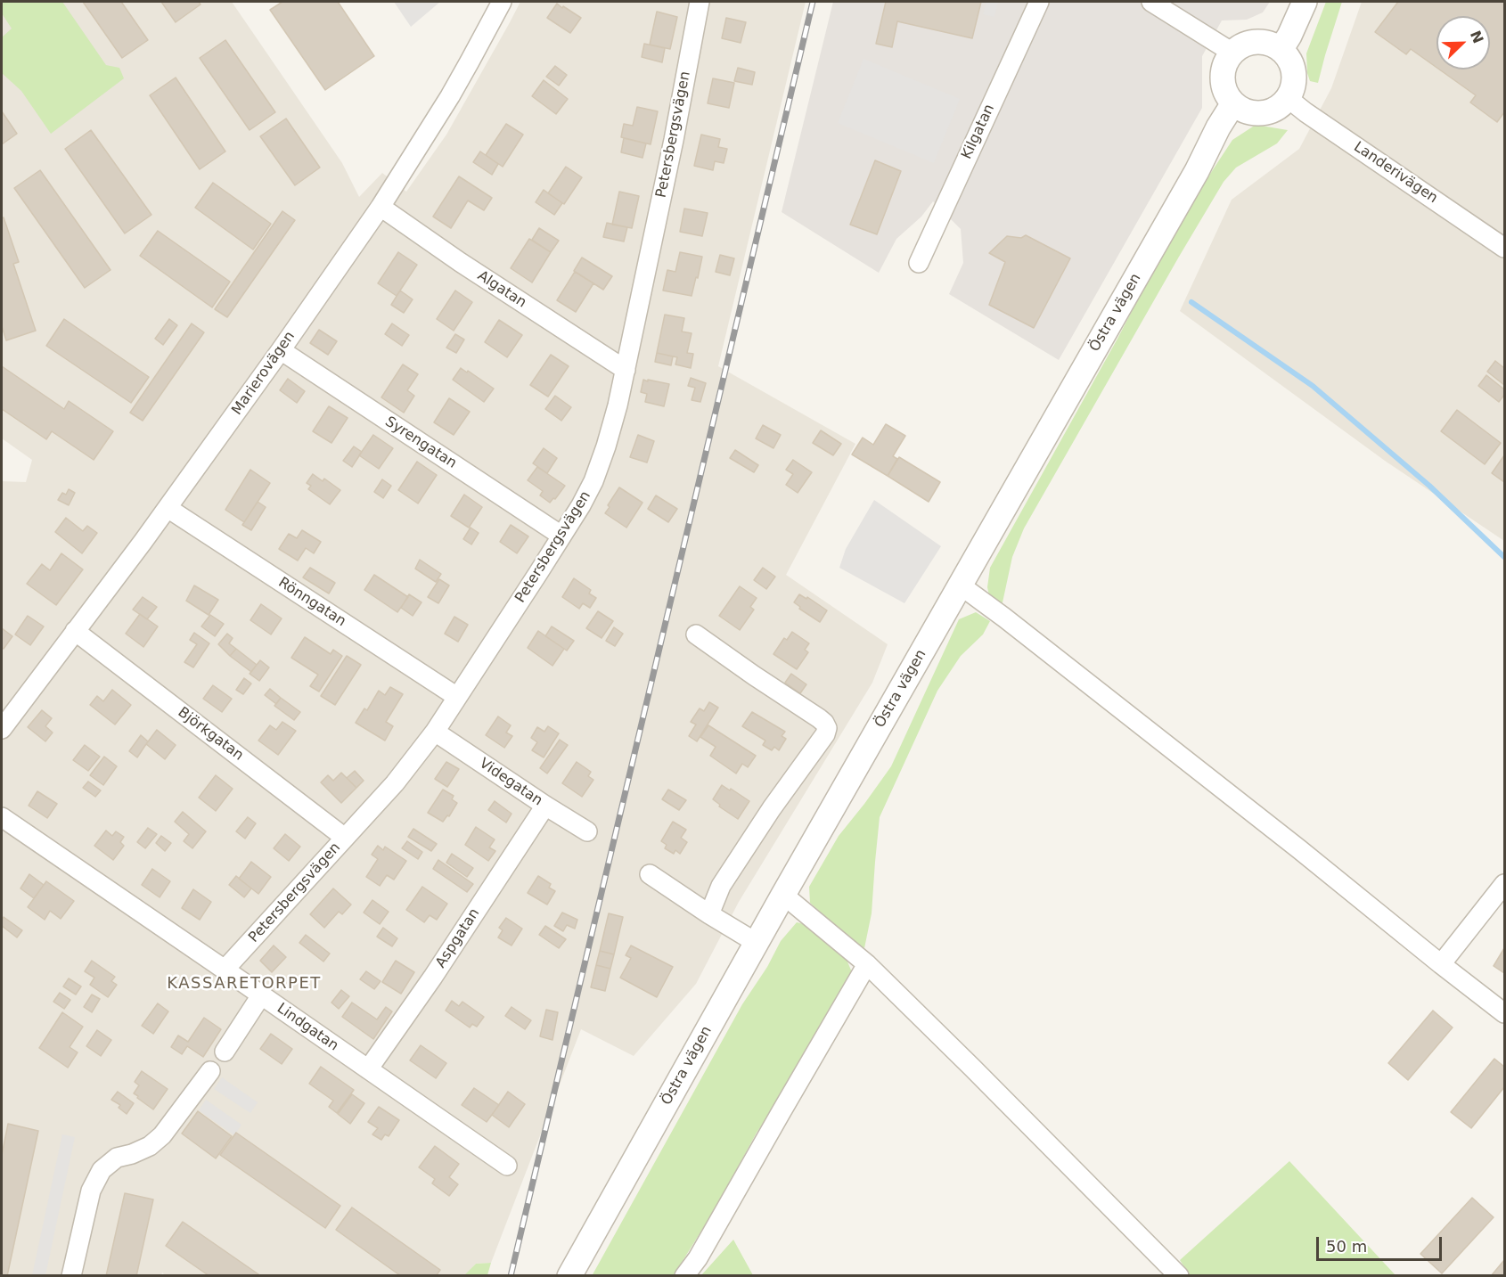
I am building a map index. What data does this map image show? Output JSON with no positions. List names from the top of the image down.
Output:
{
  "streets": {
    "street": [
      "Kilgatan",
      "Petersbergsvägen",
      "Landerivägen",
      "Algatan",
      "Östra vägen",
      "Marierovägen",
      "Syrengatan",
      "Rönngatan",
      "Björkgatan",
      "Videgatan",
      "Aspgatan",
      "Lindgatan"
    ]
  },
  "crossings": [
    ["Petersbergsvägen", "Algatan"],
    ["Petersbergsvägen", "Syrengatan"],
    ["Petersbergsvägen", "Rönngatan"],
    ["Petersbergsvägen", "Björkgatan"],
    ["Petersbergsvägen", "Videgatan"],
    ["Petersbergsvägen", "Lindgatan"],
    ["Landerivägen", "Östra vägen"],
    ["Algatan", "Marierovägen"],
    ["Marierovägen", "Syrengatan"],
    ["Marierovägen", "Rönngatan"],
    ["Marierovägen", "Björkgatan"],
    ["Videgatan", "Aspgatan"],
    ["Aspgatan", "Lindgatan"]
  ],
  "districts": ["KASSARETORPET"],
  "scale_bar": "50 m",
  "north": "top right"
}
